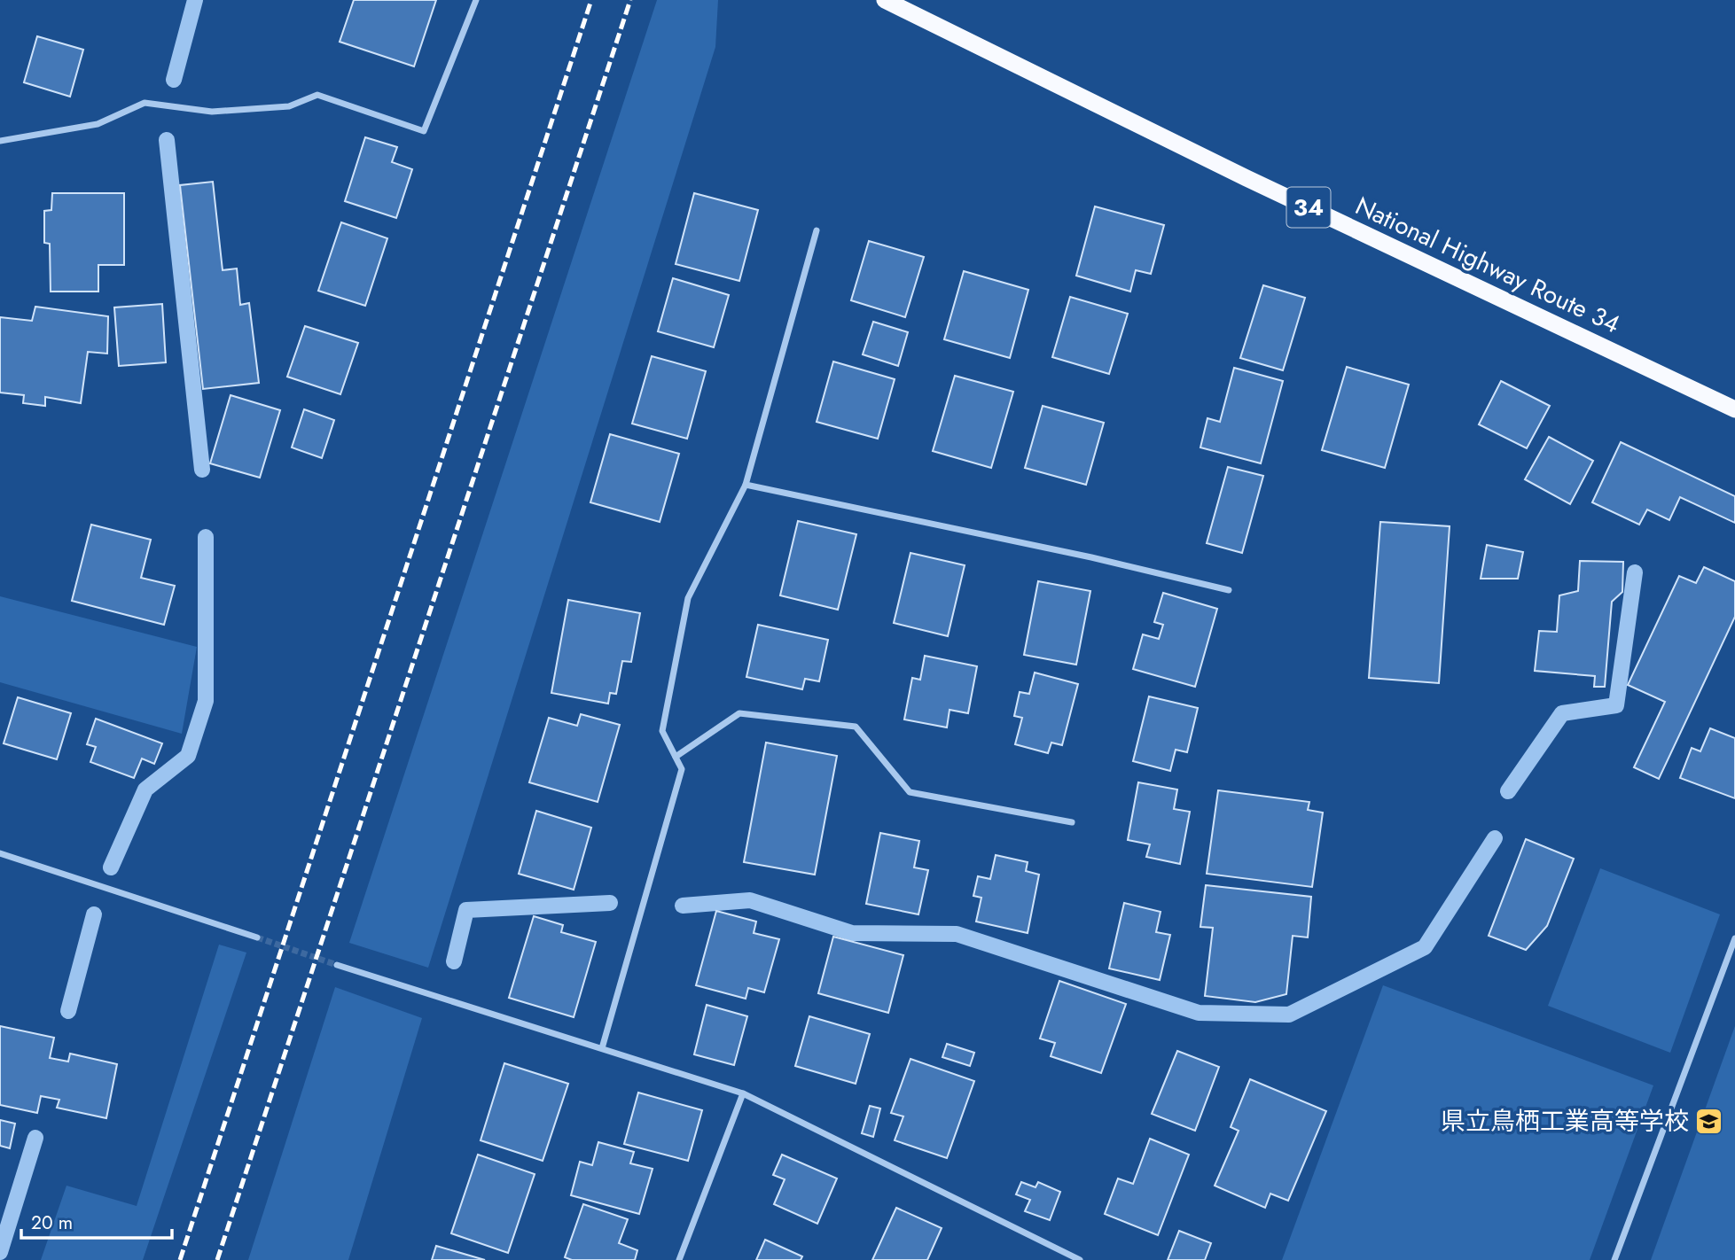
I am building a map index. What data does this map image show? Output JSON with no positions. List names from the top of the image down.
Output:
{
  "streets": {
    "highway": ["34", "National Highway Route 34"]
  },
  "places": {
    "school or university": ["県立鳥栖工業高等学校"]
  },
  "scale_bar": "20 m"
}
